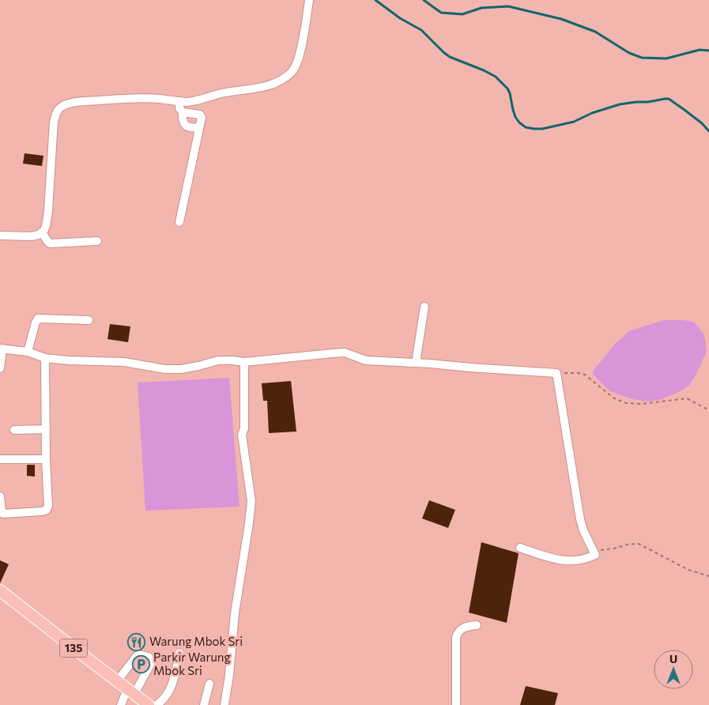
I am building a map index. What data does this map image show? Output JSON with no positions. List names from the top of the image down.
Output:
{
  "streets": {
    "main road": ["135"]
  },
  "places": {
    "restaurant": ["Warung Mbok Sri"],
    "parking": ["Parkir Warung Mbok Sri"]
  },
  "north": "top"
}
